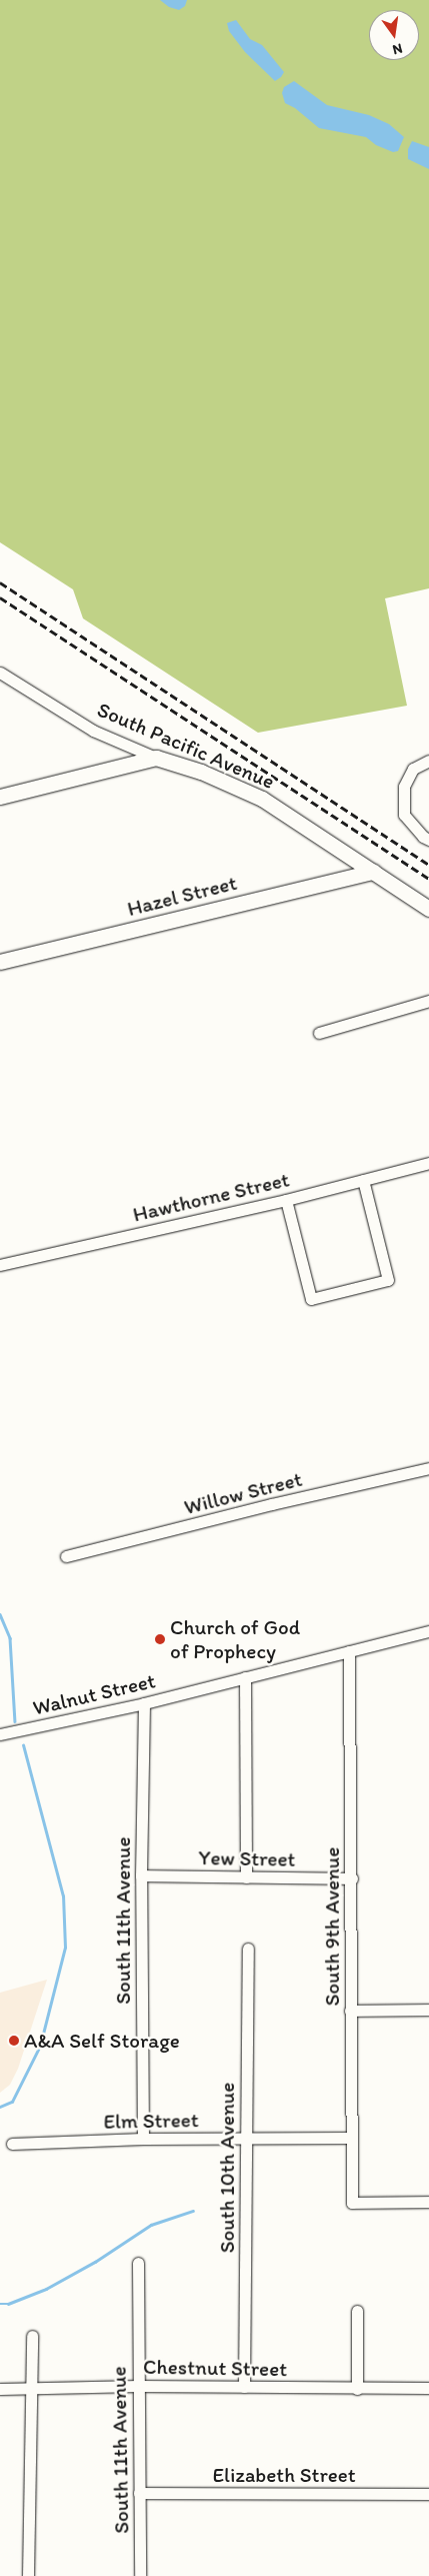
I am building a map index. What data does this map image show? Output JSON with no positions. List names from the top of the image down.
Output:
{
  "streets": {
    "street": [
      "South Pacific Avenue",
      "Hazel Street",
      "Hawthorne Street",
      "Willow Street",
      "Walnut Street",
      "Yew Street",
      "South 11th Avenue",
      "South 9th Avenue",
      "Elm Street",
      "South 10th Avenue",
      "Chestnut Street",
      "Elizabeth Street"
    ]
  },
  "crossings": [
    ["South Pacific Avenue", "Hazel Street"],
    ["Walnut Street", "South 11th Avenue"],
    ["Walnut Street", "South 9th Avenue"],
    ["Yew Street", "South 11th Avenue"],
    ["Yew Street", "South 9th Avenue"],
    ["South 11th Avenue", "Elm Street"],
    ["South 11th Avenue", "Chestnut Street"],
    ["South 11th Avenue", "Elizabeth Street"],
    ["South 9th Avenue", "Elm Street"],
    ["Elm Street", "South 10th Avenue"],
    ["South 10th Avenue", "Chestnut Street"]
  ],
  "places": ["Church of God of Prophecy", "A&A Self Storage"],
  "north": "bottom"
}
